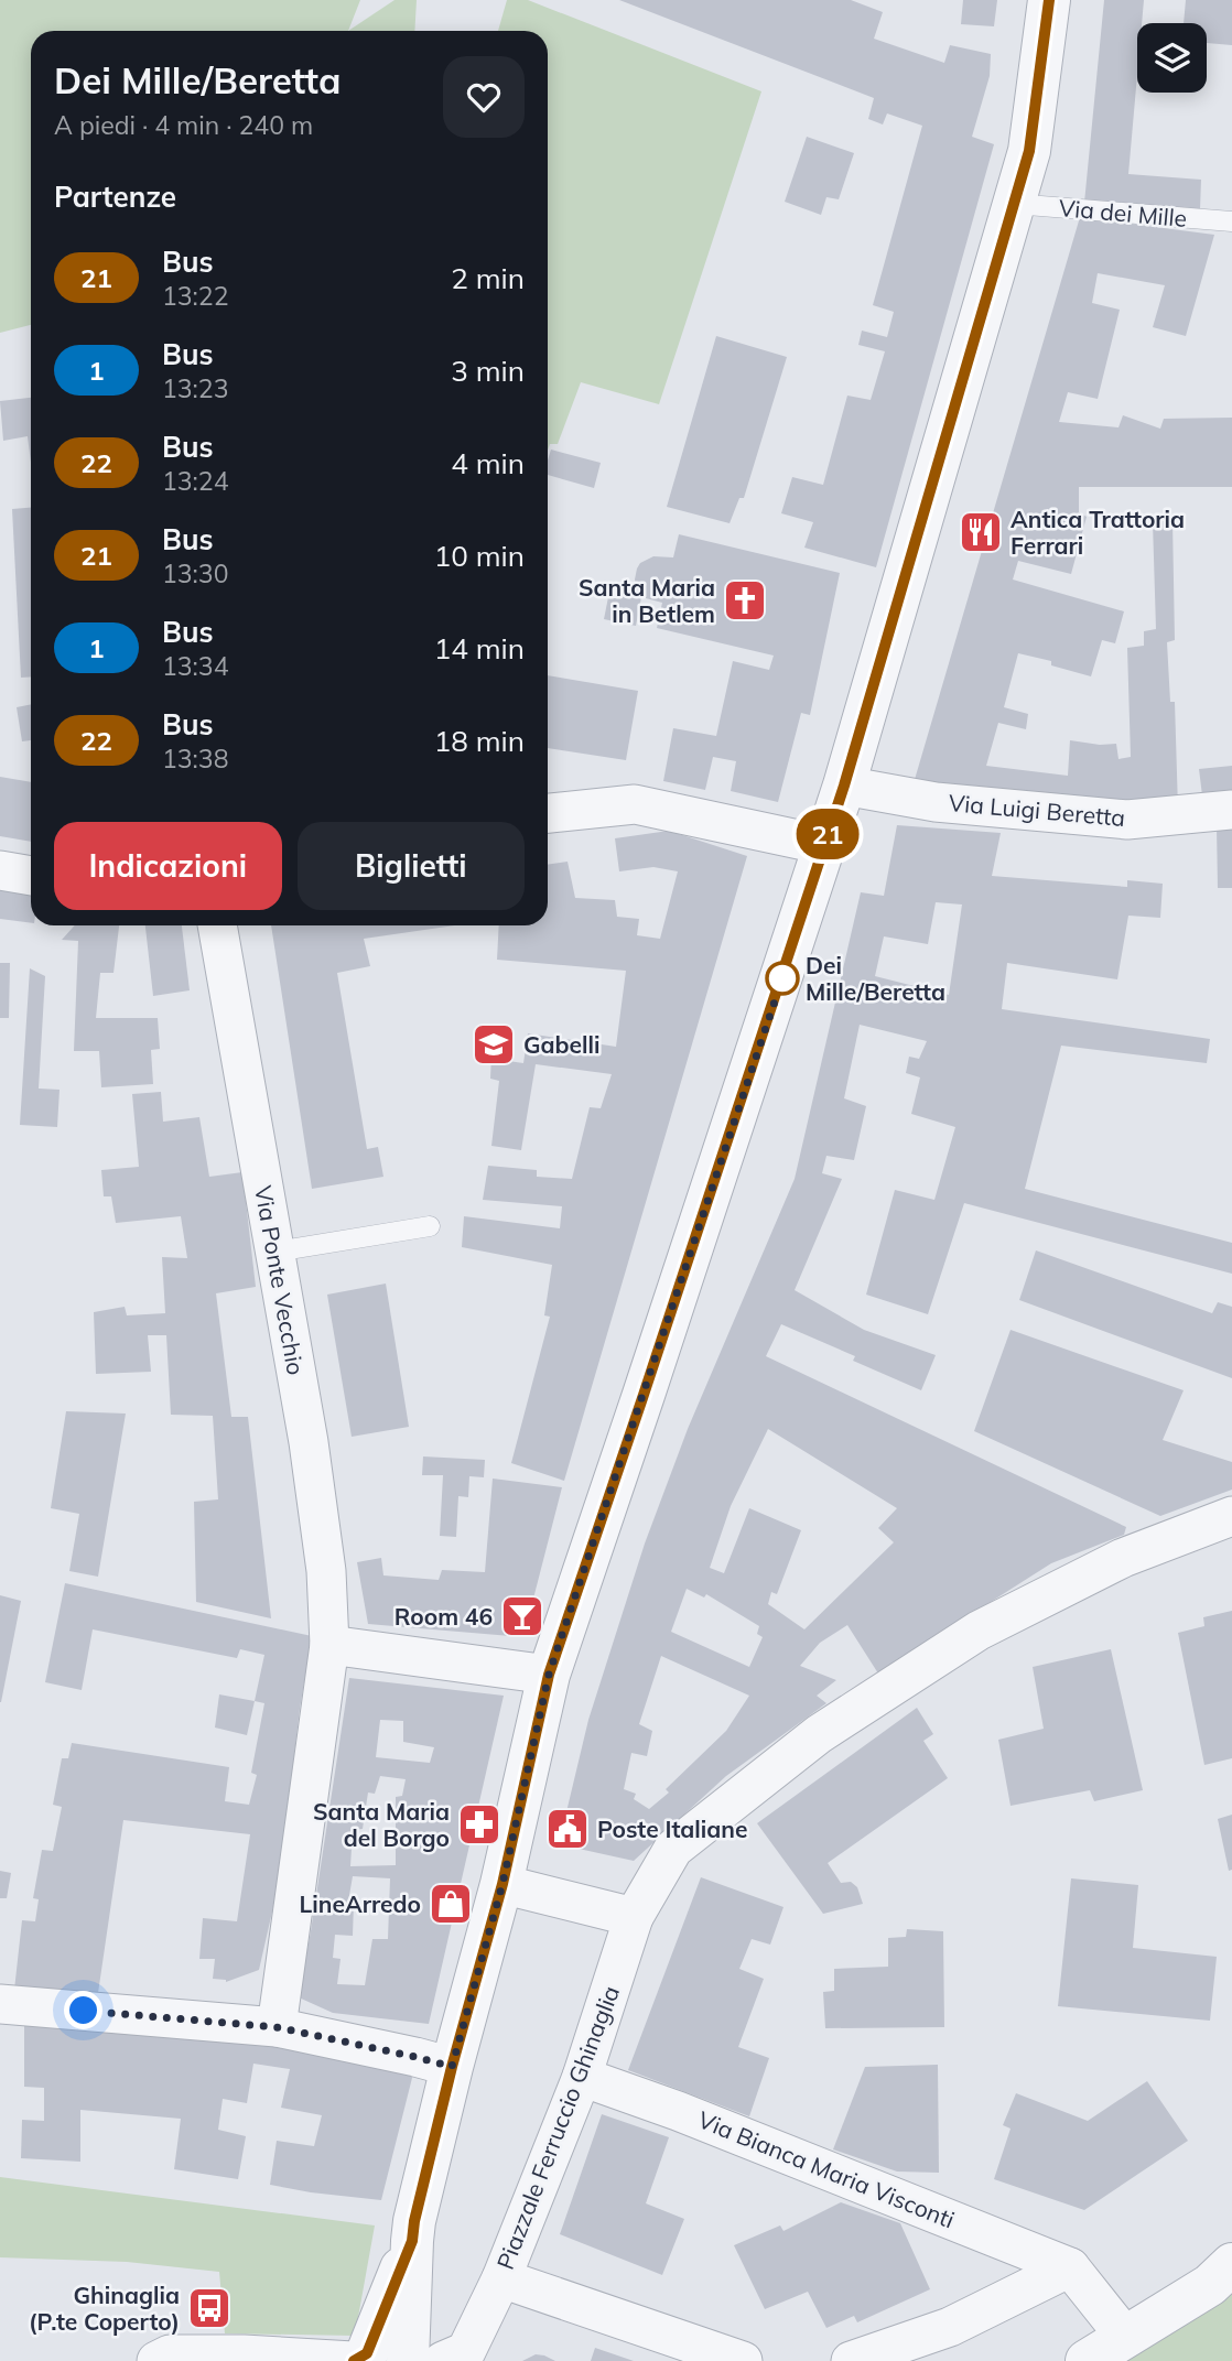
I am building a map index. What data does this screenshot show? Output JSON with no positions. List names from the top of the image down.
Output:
{
  "streets": {
    "street": [
      "Via Luigi Beretta",
      "Via Ponte Vecchio",
      "Piazzale Ferruccio Ghinaglia",
      "Via Bianca Maria Visconti"
    ],
    "lane": ["Via dei Mille"]
  },
  "crossings": [
    ["Piazzale Ferruccio Ghinaglia", "Via Bianca Maria Visconti"]
  ],
  "places": {
    "restaurant": ["Antica Trattoria Ferrari"],
    "church": ["Santa Maria in Betlem"],
    "other": ["Dei Mille/Beretta"],
    "school or university": ["Gabelli"],
    "bar": ["Room 46"],
    "pharmacy": ["Santa Maria del Borgo"],
    "public building": ["Poste Italiane"],
    "shop": ["LineArredo"],
    "bus stop": ["Ghinaglia (P.te Coperto)"]
  },
  "lines": ["bus line 21"],
  "page": {
    "on_map": "21",
    "heading": [
      ["Dei Mille/Beretta", "A piedi · 4 min · 240 m"],
      "Partenze"
    ],
    "list": [
      {
        "mark": "21",
        "name": "Bus",
        "note": "13:22",
        "value": "2 min"
      },
      {
        "mark": "1",
        "name": "Bus",
        "note": "13:23",
        "value": "3 min"
      },
      {
        "mark": "22",
        "name": "Bus",
        "note": "13:24",
        "value": "4 min"
      },
      {
        "mark": "21",
        "name": "Bus",
        "note": "13:30",
        "value": "10 min"
      },
      {
        "mark": "1",
        "name": "Bus",
        "note": "13:34",
        "value": "14 min"
      },
      {
        "mark": "22",
        "name": "Bus",
        "note": "13:38",
        "value": "18 min"
      }
    ],
    "buttons": ["Indicazioni", "Biglietti"]
  }
}
